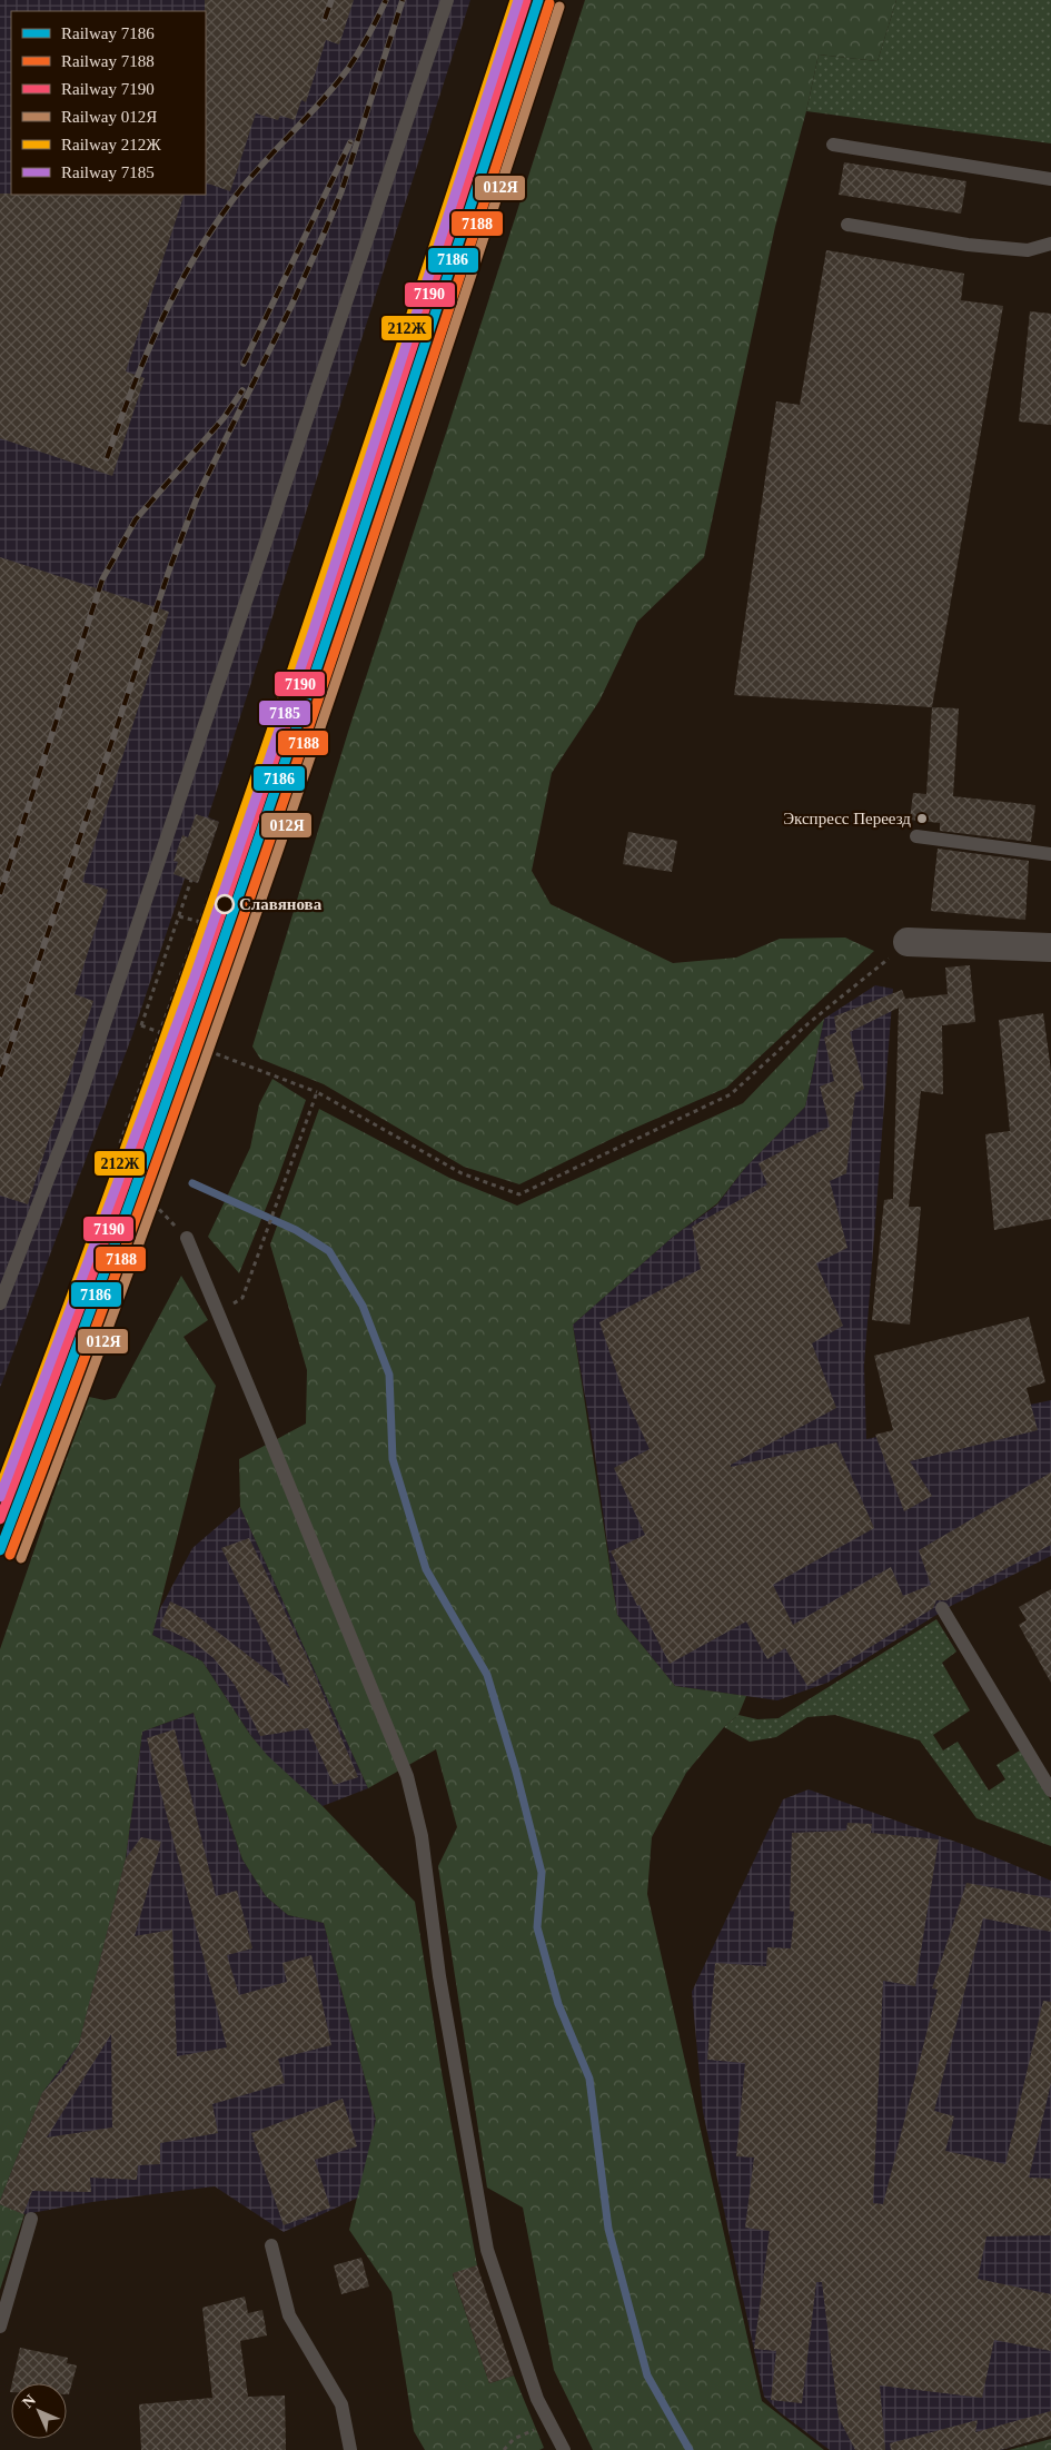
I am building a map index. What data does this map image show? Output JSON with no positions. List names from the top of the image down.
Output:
{
  "places": ["Экспресс Переезд", "Славянова"],
  "lines": [
    "rail line 7186",
    "rail line 7190",
    "rail line 212Ж",
    "rail line 7185",
    "rail line 7188",
    "rail line 012Я"
  ],
  "legend": [
    "Railway 7186",
    "Railway 7188",
    "Railway 7190",
    "Railway 012Я",
    "Railway 212Ж",
    "Railway 7185"
  ],
  "north": "top left"
}
